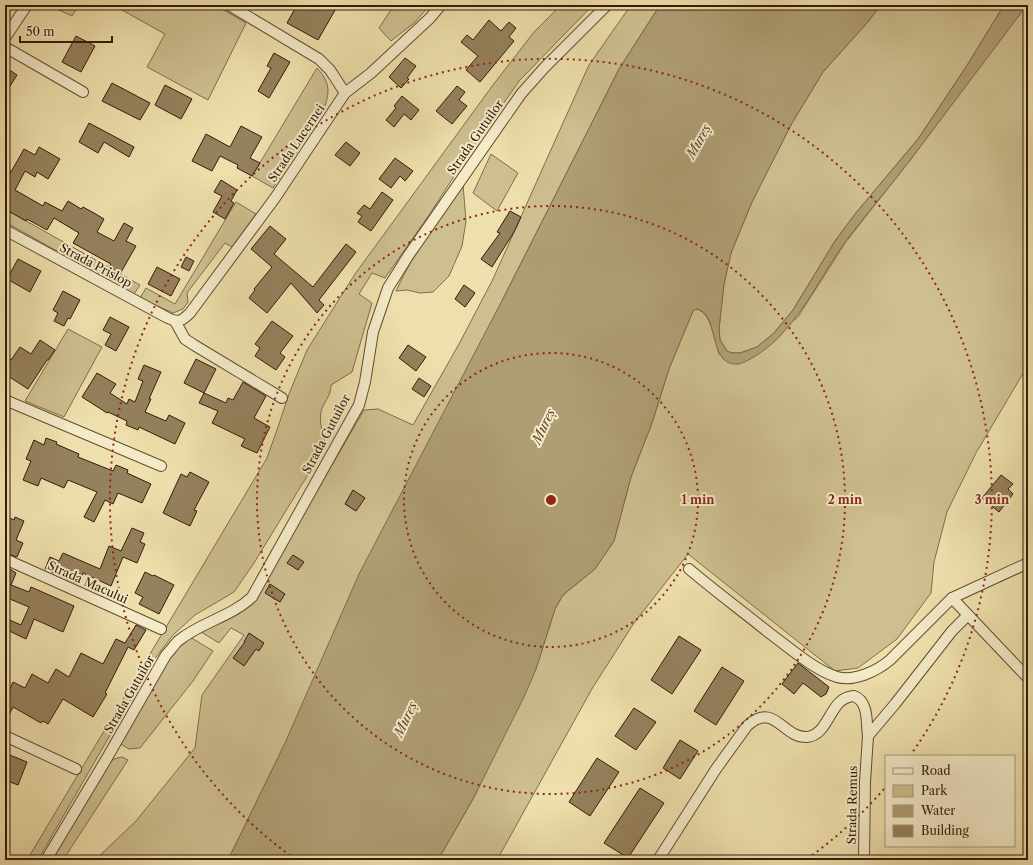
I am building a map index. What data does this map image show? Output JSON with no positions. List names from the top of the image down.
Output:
{
  "streets": {
    "street": [
      "Strada Gutuilor",
      "Strada Lucernei",
      "Strada Prislop",
      "Strada Macului",
      "Strada Remus"
    ]
  },
  "crossings": [
    ["Strada Lucernei", "Strada Prislop"]
  ],
  "water": ["Mureș"],
  "legend": [
    "Road",
    "Park",
    "Water",
    "Building"
  ],
  "scale_bar": "50 m",
  "rings": ["1 min", "2 min", "3 min"]
}
